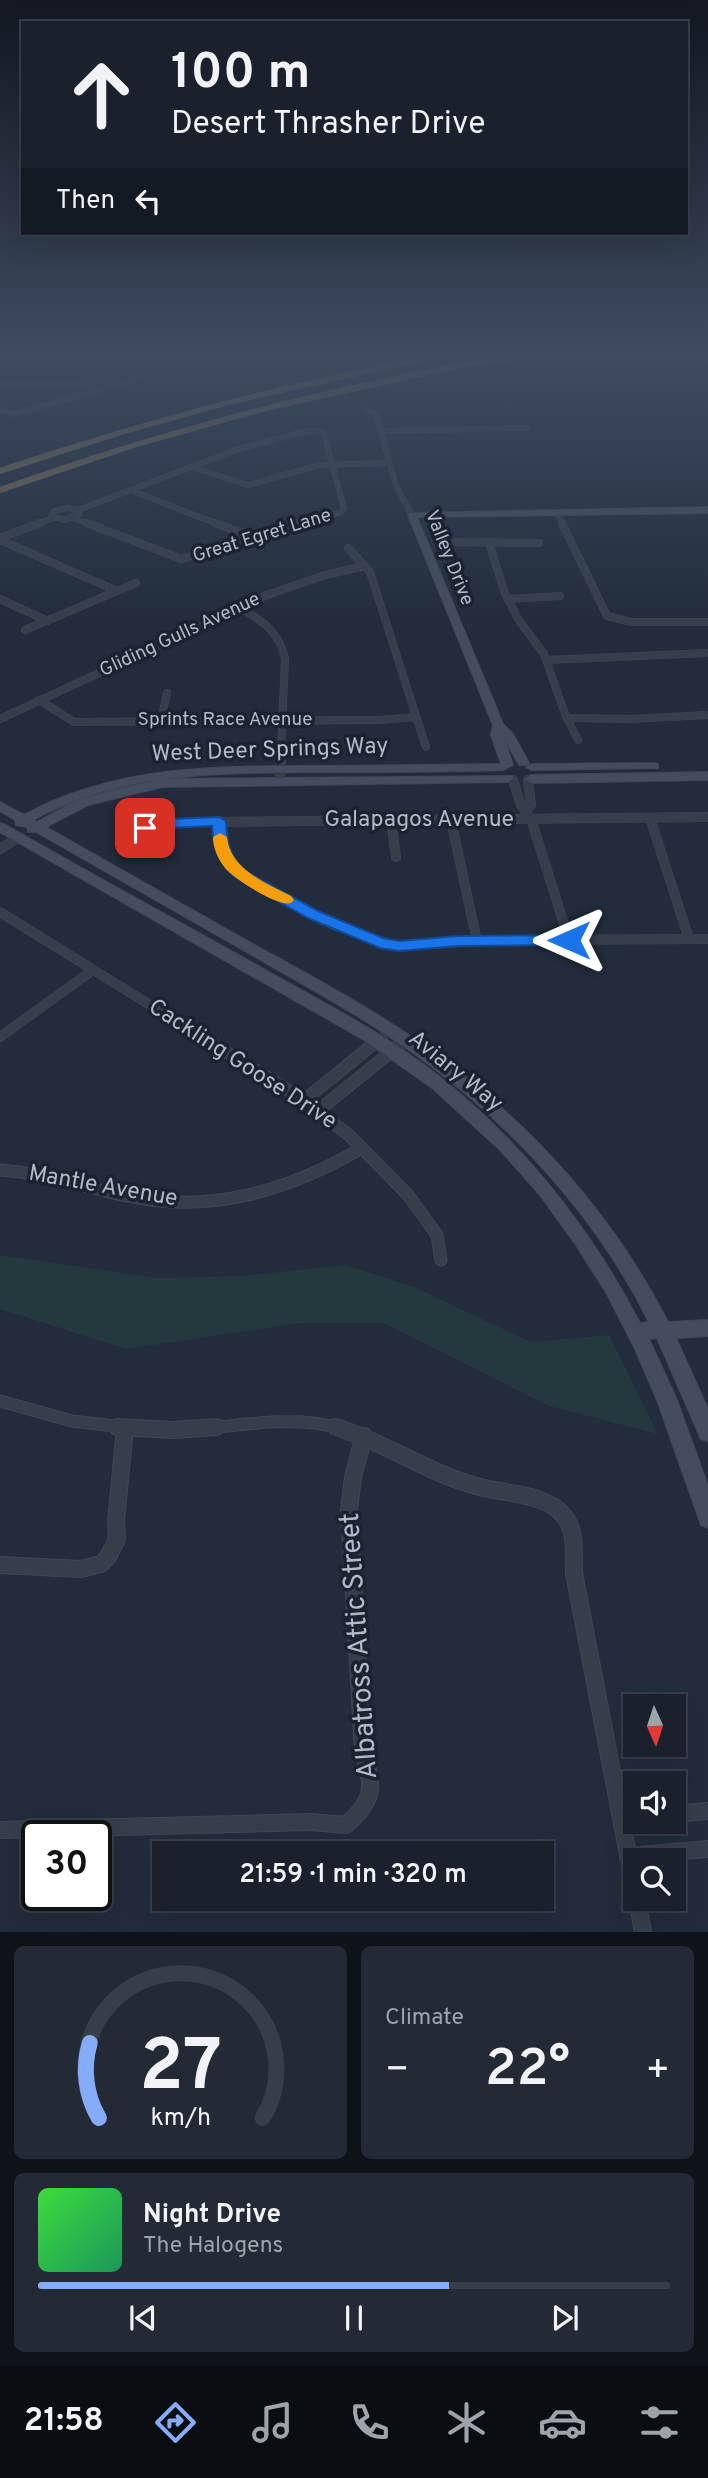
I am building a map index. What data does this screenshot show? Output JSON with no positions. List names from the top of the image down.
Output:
{
  "streets": {
    "main road": ["Valley Drive", "West Deer Springs Way", "Aviary Way"],
    "street": [
      "Great Egret Lane",
      "Gliding Gulls Avenue",
      "Sprints Race Avenue",
      "Galapagos Avenue",
      "Cackling Goose Drive",
      "Mantle Avenue",
      "Albatross Attic Street"
    ]
  },
  "crossings": [
    ["Valley Drive", "West Deer Springs Way"],
    ["Gliding Gulls Avenue", "Sprints Race Avenue"],
    ["West Deer Springs Way", "Aviary Way"],
    ["Cackling Goose Drive", "Mantle Avenue"]
  ],
  "north": "bottom",
  "page": {
    "turn": ["100 m", "Desert Thrasher Drive"],
    "then": "Then",
    "limit": "30",
    "trip": "21:59 · 1 min · 320 m",
    "tile": "Climate",
    "heat": ["−", "22°", "+"],
    "song": ["Night Drive", "The Halogens"],
    "tabs": "21:58",
    "gauge": ["27", "km/h"]
  }
}
